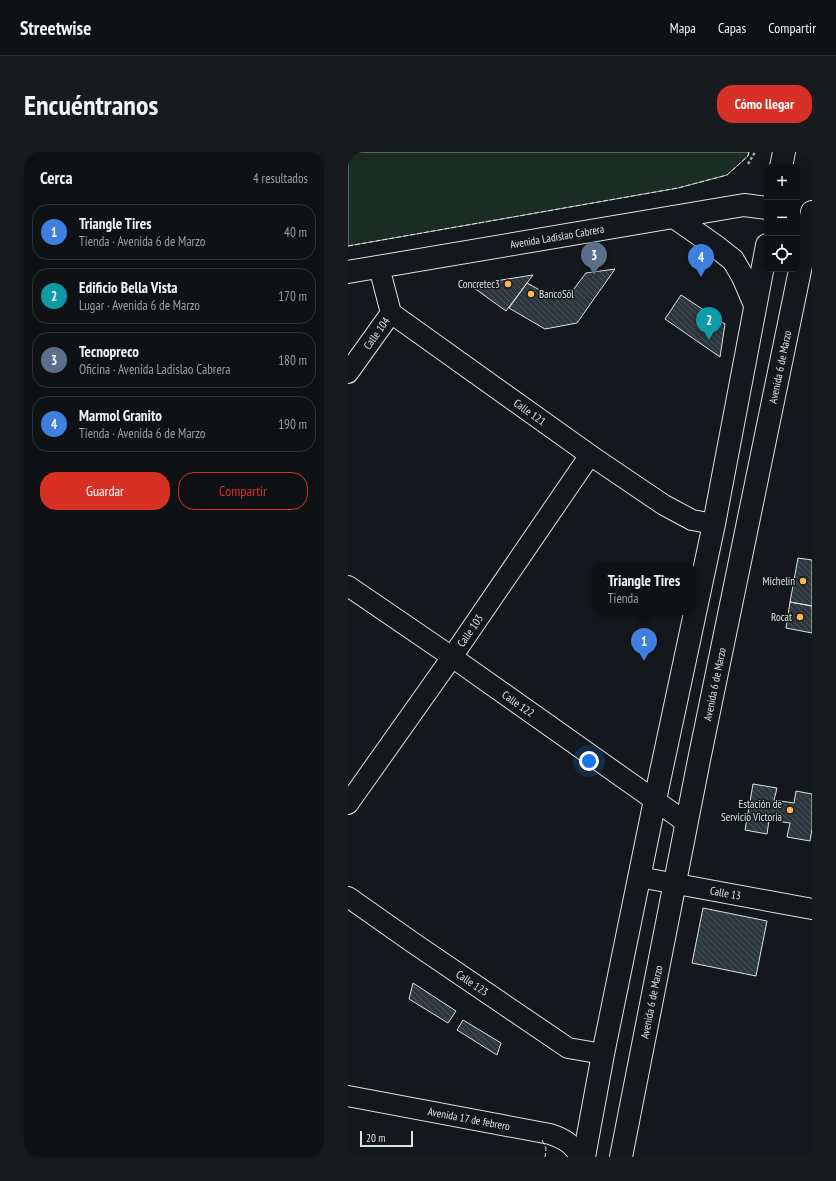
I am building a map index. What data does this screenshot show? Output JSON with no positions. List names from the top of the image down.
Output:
{
  "streets": {
    "highway": ["Avenida Ladislao Cabrera", "Avenida 6 de Marzo"],
    "street": [
      "Calle 104",
      "Calle 121",
      "Calle 103",
      "Calle 122",
      "Calle 13",
      "Calle 123",
      "Avenida 17 de febrero"
    ]
  },
  "crossings": [
    ["Calle 104", "Calle 121"],
    ["Avenida 6 de Marzo", "Calle 122"],
    ["Avenida 6 de Marzo", "Calle 13"],
    ["Calle 121", "Calle 103"],
    ["Calle 103", "Calle 122"]
  ],
  "places": [
    "Concretec3",
    "BancoSol",
    "Michelin",
    "Rocat",
    "Estación de Servicio Victoria"
  ],
  "scale_bar": "20 m",
  "page": {
    "header": "Streetwise",
    "nav": ["Mapa", "Capas", "Compartir"],
    "buttons": [
      "Cómo llegar",
      ["Guardar", "Compartir"]
    ],
    "title": "Encuéntranos",
    "heading": ["Cerca", "4 resultados"],
    "map_buttons": ["+", "−"],
    "list": [
      {
        "mark": "1",
        "name": "Triangle Tires",
        "note": "Tienda · Avenida 6 de Marzo",
        "value": "40 m"
      },
      {
        "mark": "2",
        "name": "Edificio Bella Vista",
        "note": "Lugar · Avenida 6 de Marzo",
        "value": "170 m"
      },
      {
        "mark": "3",
        "name": "Tecnopreco",
        "note": "Oficina · Avenida Ladislao Cabrera",
        "value": "180 m"
      },
      {
        "mark": "4",
        "name": "Marmol Granito",
        "note": "Tienda · Avenida 6 de Marzo",
        "value": "190 m"
      }
    ],
    "pins": [
      "3",
      "4",
      "2",
      "1"
    ],
    "popup": ["Triangle Tires", "Tienda"],
    "scale": "20 m"
  }
}
